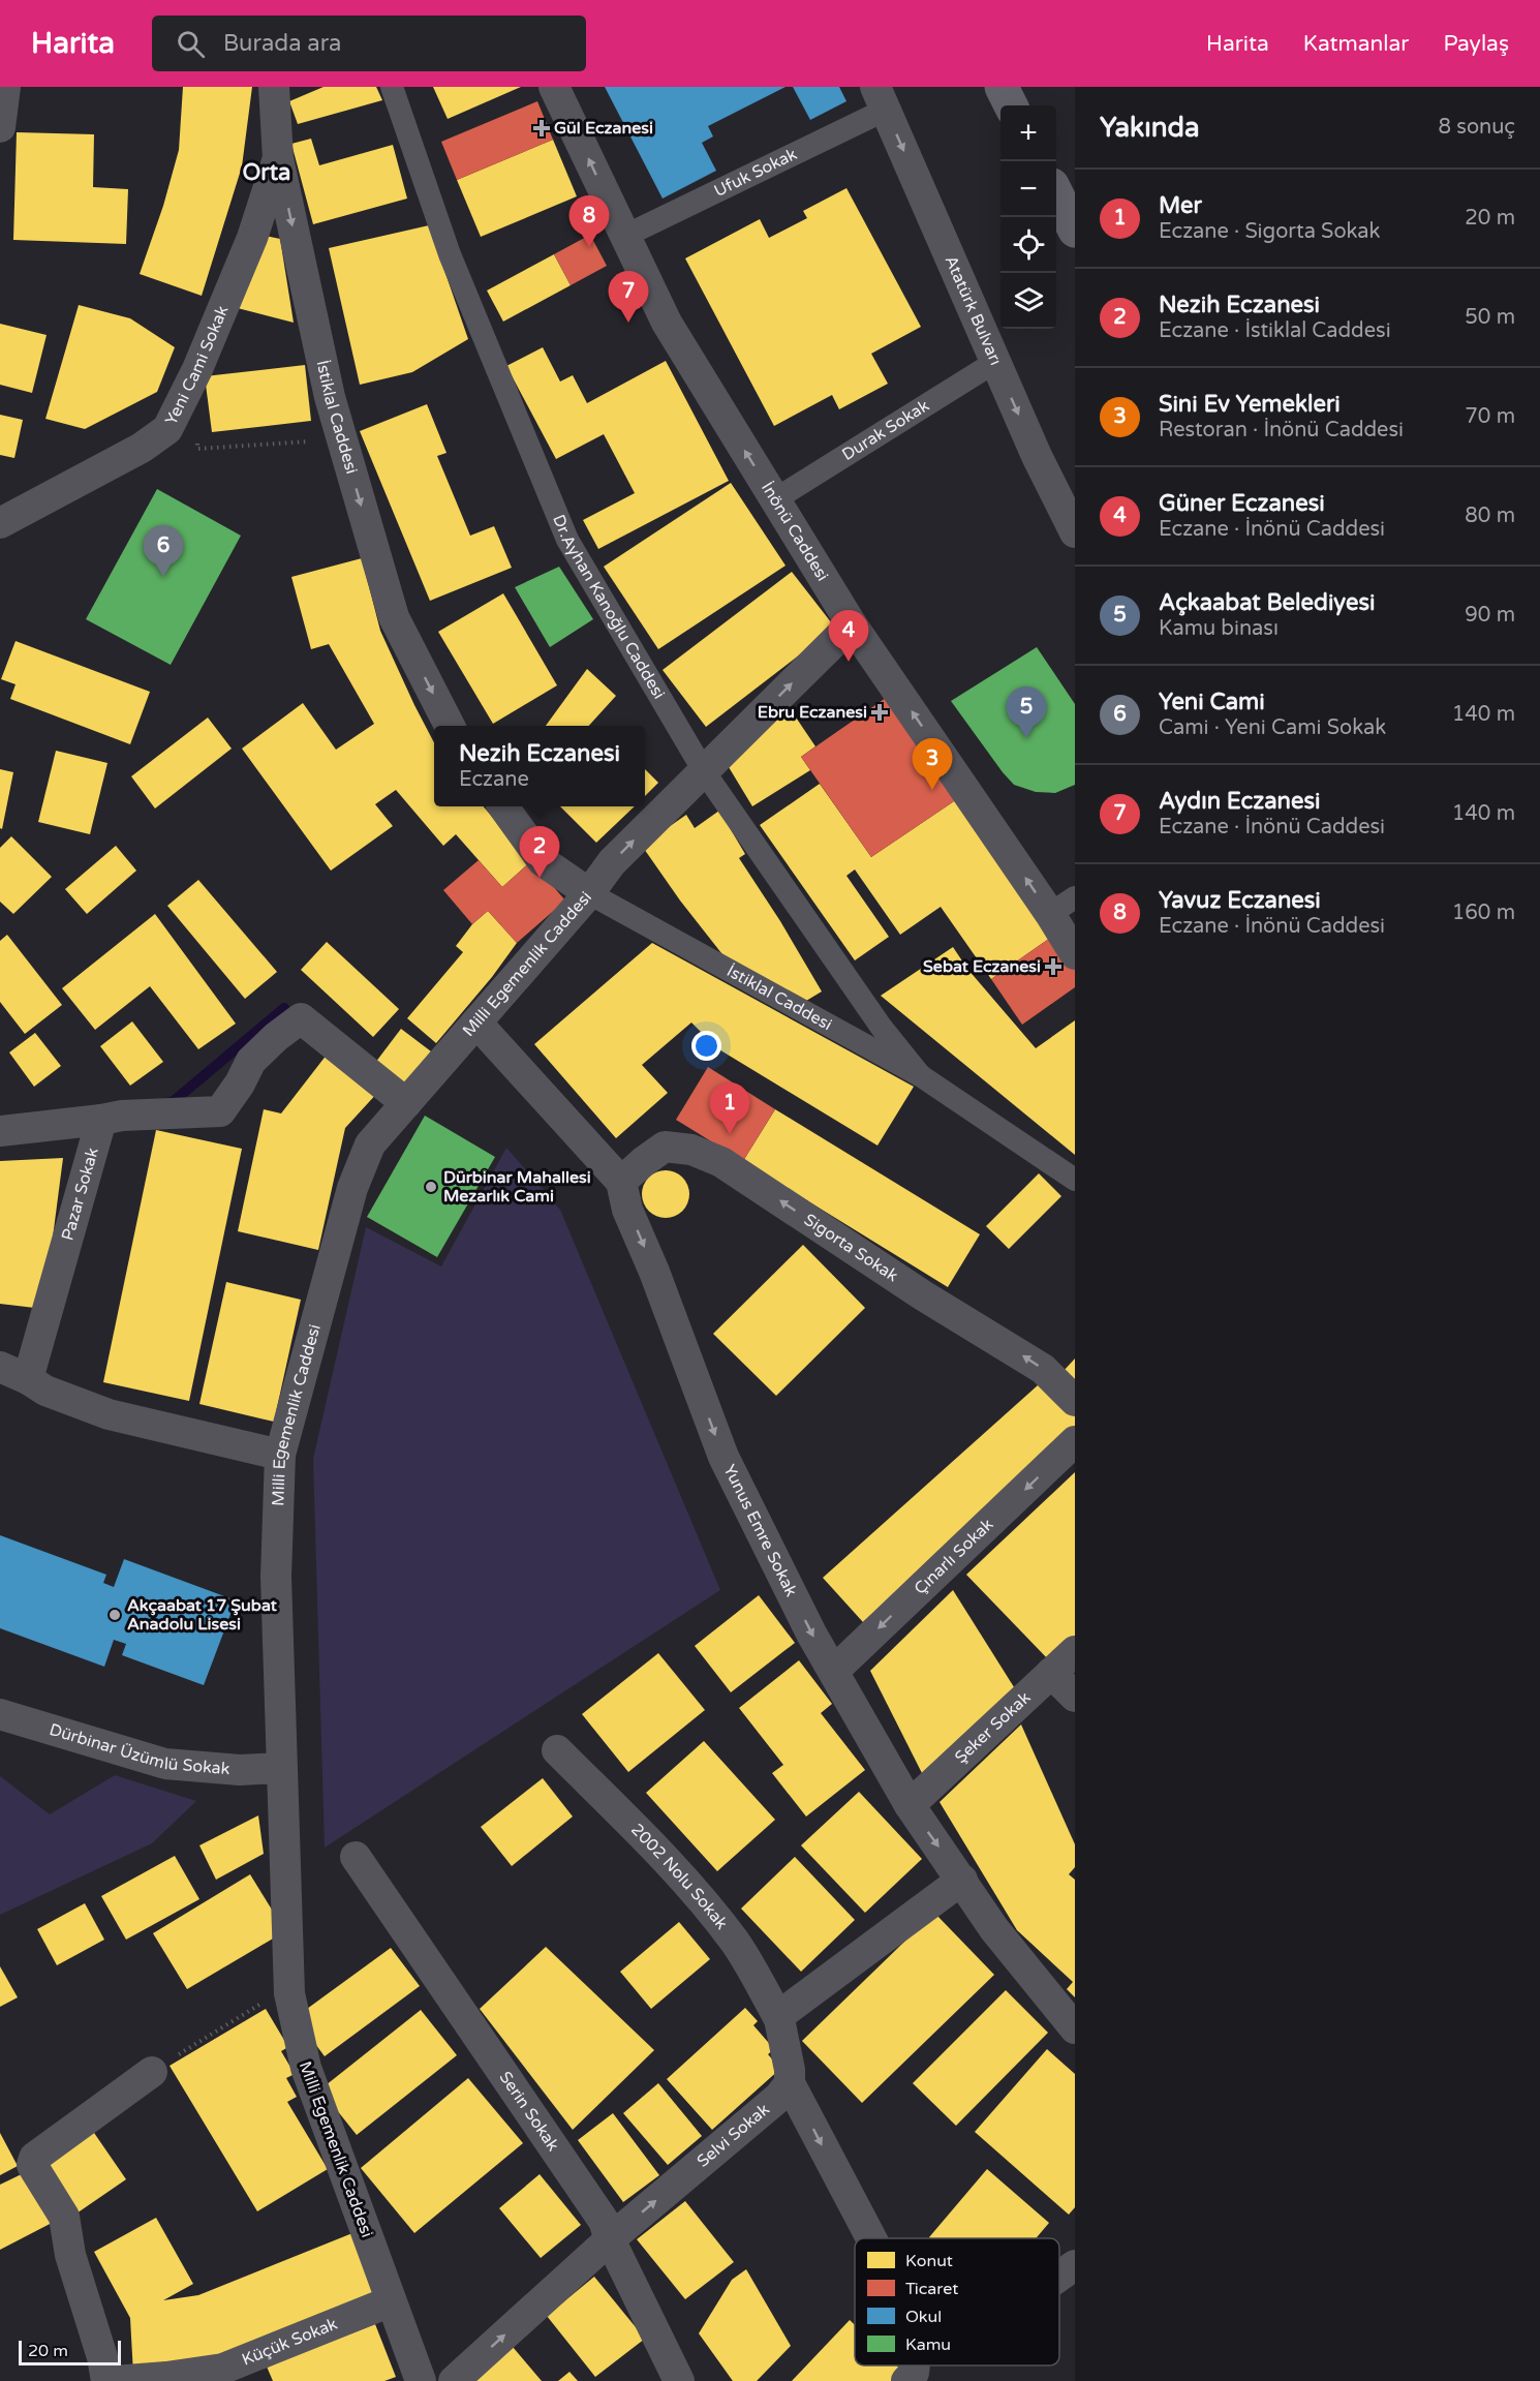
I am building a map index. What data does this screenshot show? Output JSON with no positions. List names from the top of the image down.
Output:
{
  "streets": {
    "street": [
      "Ufuk Sokak",
      "Atatürk Bulvarı",
      "Yeni Cami Sokak",
      "İstiklal Caddesi",
      "Durak Sokak",
      "İnönü Caddesi",
      "Dr.Ayhan Kanoğlu Caddesi",
      "Milli Egemenlik Caddesi",
      "Pazar Sokak",
      "Sigorta Sokak",
      "Yunus Emre Sokak",
      "Çınarlı Sokak",
      "Şeker Sokak",
      "Dürbinar Üzümlü Sokak",
      "2002 Nolu Sokak",
      "Serin Sokak",
      "Selvi Sokak",
      "Küçük Sokak"
    ]
  },
  "crossings": [
    ["Ufuk Sokak", "Atatürk Bulvarı"],
    ["Ufuk Sokak", "İnönü Caddesi"],
    ["Atatürk Bulvarı", "Durak Sokak"],
    ["Yeni Cami Sokak", "İstiklal Caddesi"],
    ["İstiklal Caddesi", "Dr.Ayhan Kanoğlu Caddesi"],
    ["İstiklal Caddesi", "Milli Egemenlik Caddesi"],
    ["Durak Sokak", "İnönü Caddesi"],
    ["İnönü Caddesi", "Milli Egemenlik Caddesi"],
    ["Dr.Ayhan Kanoğlu Caddesi", "Milli Egemenlik Caddesi"],
    ["Milli Egemenlik Caddesi", "Yunus Emre Sokak"],
    ["Milli Egemenlik Caddesi", "Dürbinar Üzümlü Sokak"],
    ["Milli Egemenlik Caddesi", "Küçük Sokak"],
    ["Sigorta Sokak", "Yunus Emre Sokak"],
    ["Yunus Emre Sokak", "Çınarlı Sokak"],
    ["Yunus Emre Sokak", "Şeker Sokak"],
    ["Serin Sokak", "Selvi Sokak"]
  ],
  "one_way": [
    "Atatürk Bulvarı",
    "İstiklal Caddesi",
    "İnönü Caddesi",
    "Sigorta Sokak",
    "Yunus Emre Sokak",
    "Çınarlı Sokak",
    "Selvi Sokak"
  ],
  "districts": ["Orta"],
  "places": {
    "health": ["Gül Eczanesi", "Ebru Eczanesi", "Sebat Eczanesi"],
    "other": ["Dürbinar Mahallesi Mezarlık Cami", "Akçaabat 17 Şubat Anadolu Lisesi"]
  },
  "legend": [
    "Konut",
    "Ticaret",
    "Okul",
    "Kamu"
  ],
  "scale_bar": "20 m",
  "page": {
    "header": "Harita",
    "search": "Burada ara",
    "nav": ["Harita", "Katmanlar", "Paylaş"],
    "heading": ["Yakında", "8 sonuç"],
    "map_buttons": ["+", "−"],
    "list": [
      {
        "mark": "1",
        "name": "Mer",
        "note": "Eczane · Sigorta Sokak",
        "value": "20 m"
      },
      {
        "mark": "2",
        "name": "Nezih Eczanesi",
        "note": "Eczane · İstiklal Caddesi",
        "value": "50 m"
      },
      {
        "mark": "3",
        "name": "Sini Ev Yemekleri",
        "note": "Restoran · İnönü Caddesi",
        "value": "70 m"
      },
      {
        "mark": "4",
        "name": "Güner Eczanesi",
        "note": "Eczane · İnönü Caddesi",
        "value": "80 m"
      },
      {
        "mark": "5",
        "name": "Açkaabat Belediyesi",
        "note": "Kamu binası",
        "value": "90 m"
      },
      {
        "mark": "6",
        "name": "Yeni Cami",
        "note": "Cami · Yeni Cami Sokak",
        "value": "140 m"
      },
      {
        "mark": "7",
        "name": "Aydın Eczanesi",
        "note": "Eczane · İnönü Caddesi",
        "value": "140 m"
      },
      {
        "mark": "8",
        "name": "Yavuz Eczanesi",
        "note": "Eczane · İnönü Caddesi",
        "value": "160 m"
      }
    ],
    "pins": [
      "8",
      "7",
      "6",
      "4",
      "5",
      "3",
      "2",
      "1"
    ],
    "popup": ["Nezih Eczanesi", "Eczane"],
    "scale": "20 m"
  }
}
